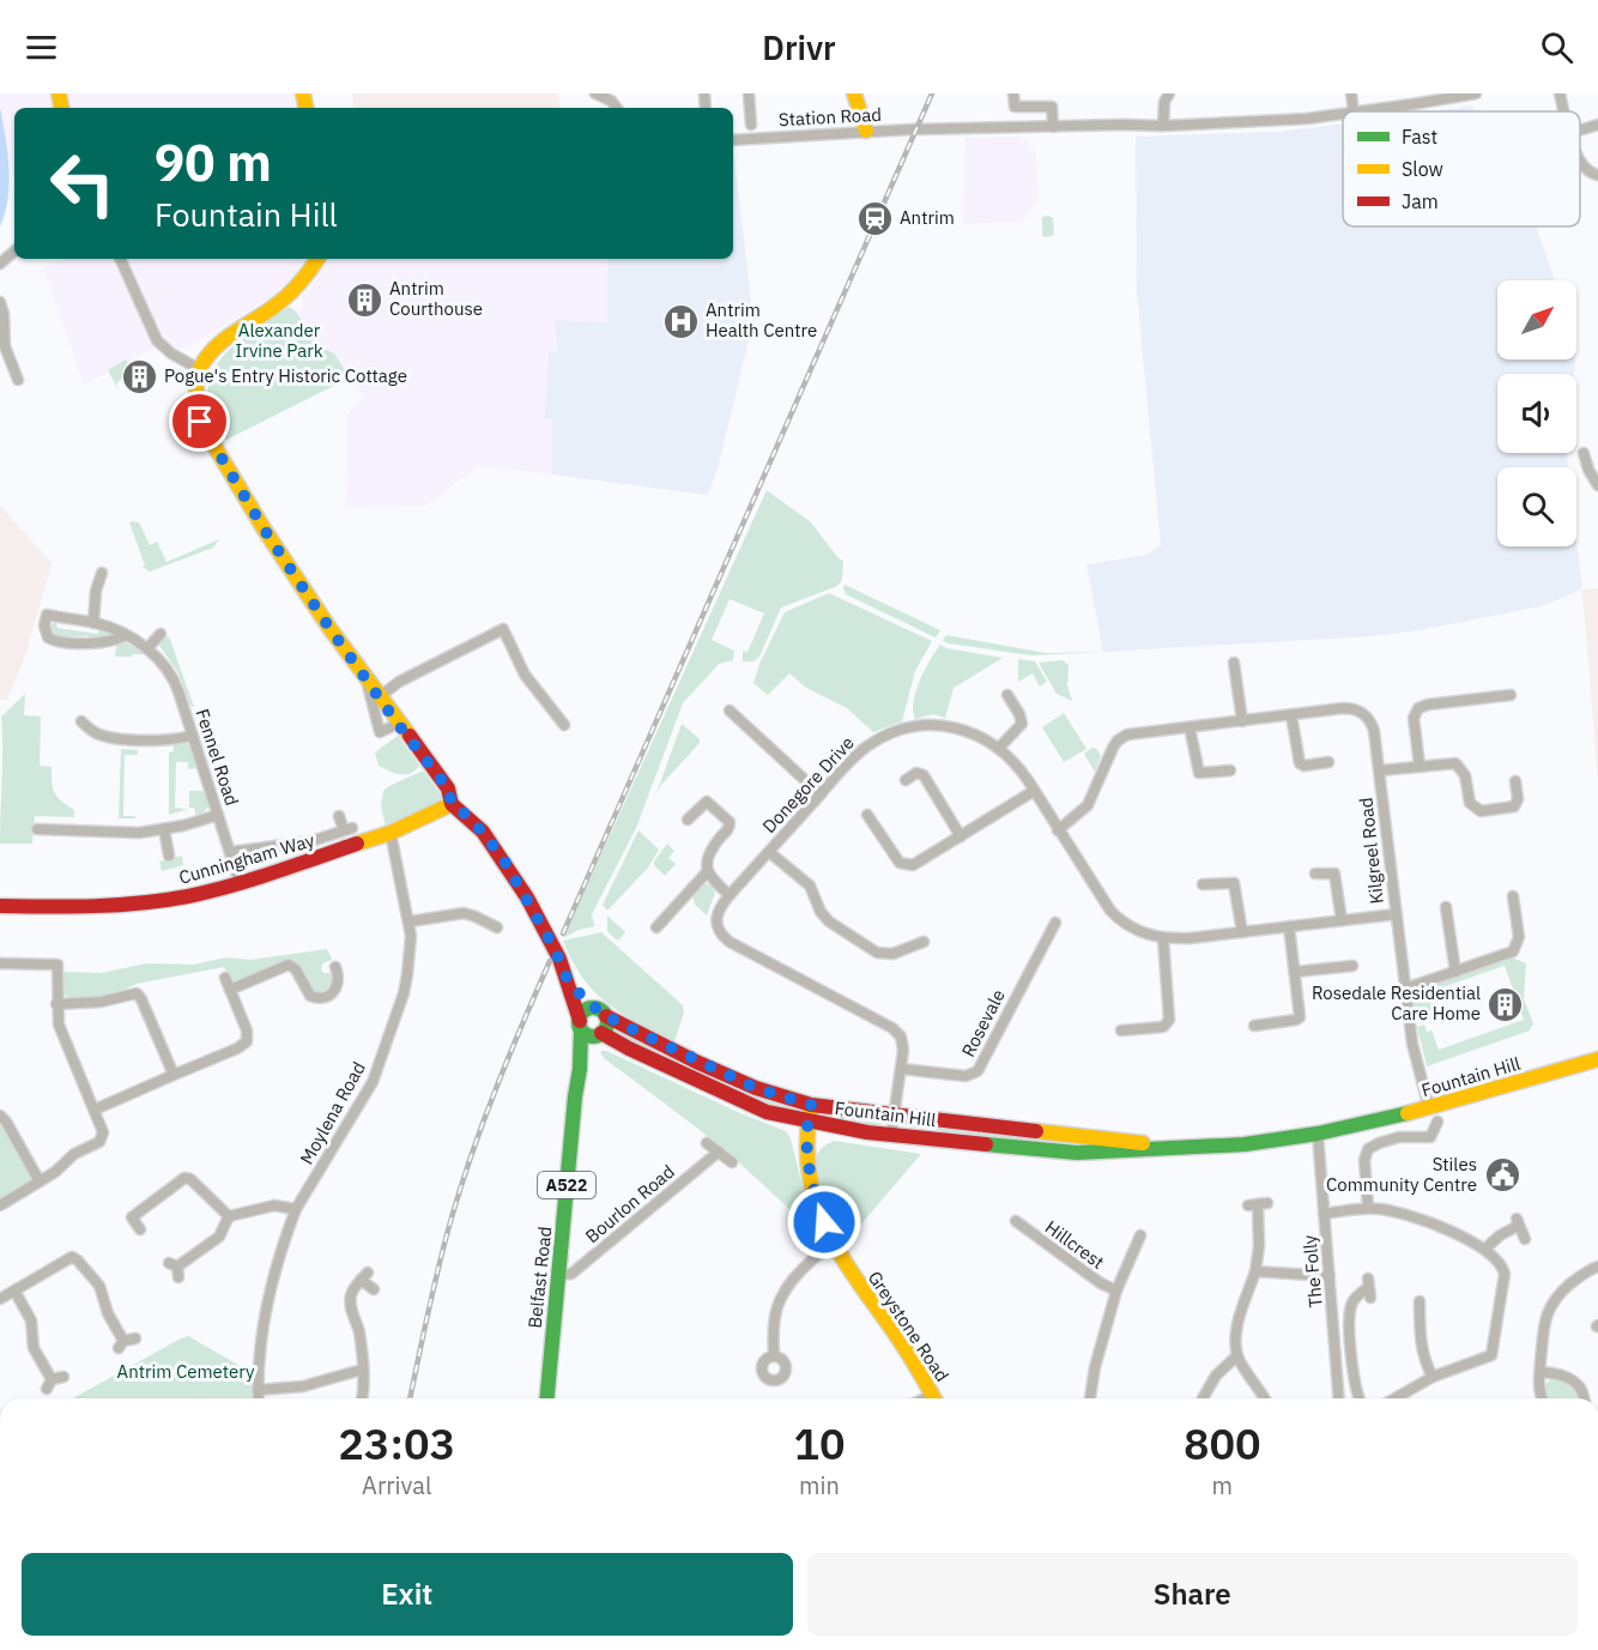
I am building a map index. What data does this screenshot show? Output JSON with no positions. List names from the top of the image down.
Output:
{
  "streets": {
    "main road": [
      "Cunningham Way",
      "Fountain Hill",
      "A522",
      "Belfast Road",
      "Greystone Road"
    ],
    "street": [
      "Station Road",
      "Fennel Road",
      "Donegore Drive",
      "Kilgreel Road",
      "Rosevale",
      "Moylena Road",
      "Bourlon Road",
      "Hillcrest",
      "The Folly"
    ]
  },
  "crossings": [
    ["Fennel Road", "Cunningham Way"],
    ["Donegore Drive", "Kilgreel Road"],
    ["Donegore Drive", "Rosevale"],
    ["Donegore Drive", "Fountain Hill"],
    ["Kilgreel Road", "Fountain Hill"],
    ["Cunningham Way", "Moylena Road"],
    ["Cunningham Way", "A522"],
    ["Fountain Hill", "A522"],
    ["Fountain Hill", "The Folly"],
    ["Fountain Hill", "Belfast Road"],
    ["Fountain Hill", "Greystone Road"],
    ["A522", "Belfast Road"],
    ["Bourlon Road", "Belfast Road"]
  ],
  "parks": ["Alexander Irvine Park", "Antrim Cemetery"],
  "places": {
    "station": ["Antrim"],
    "building": ["Antrim Courthouse", "Pogue's Entry Historic Cottage", "Rosedale Residential Care Home"],
    "hospital": ["Antrim Health Centre"],
    "public building": ["Stiles Community Centre"]
  },
  "legend": ["Fast", "Slow", "Jam"],
  "north": "top right",
  "page": {
    "header": "Drivr",
    "turn": ["90 m", "Fountain Hill"],
    "eta": [
      "23:03",
      "Arrival",
      "10",
      "min",
      "800",
      "m"
    ],
    "buttons": ["Exit", "Share"]
  }
}
